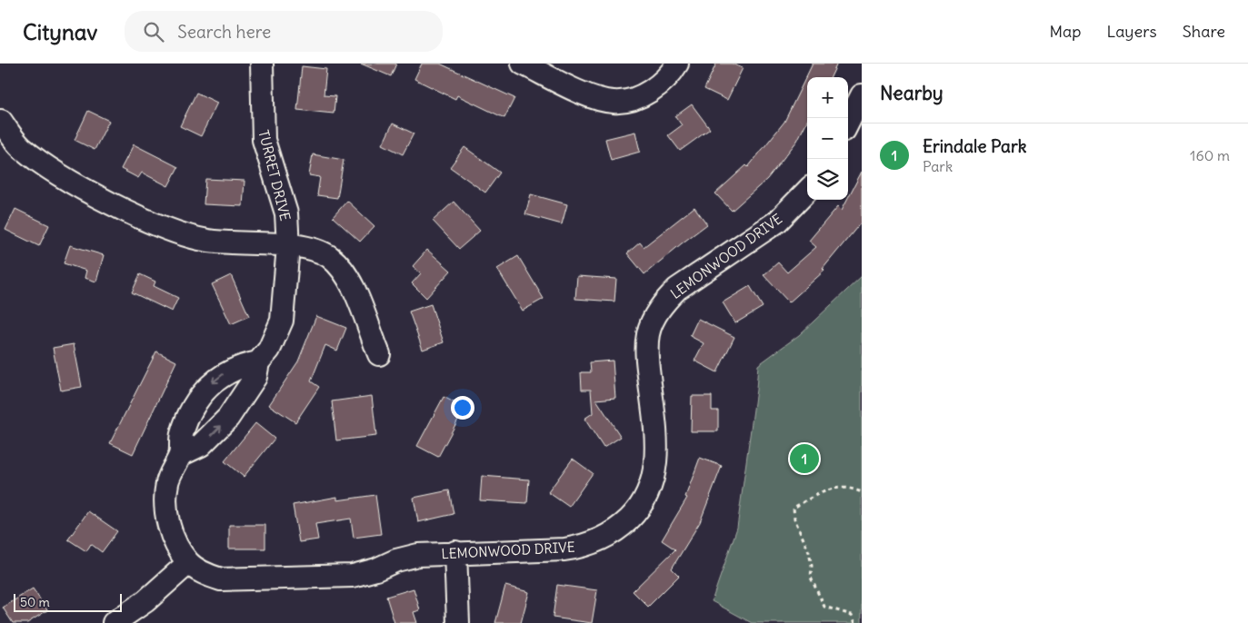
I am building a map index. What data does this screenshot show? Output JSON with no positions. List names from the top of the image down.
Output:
{
  "streets": {
    "street": ["TURRET DRIVE", "LEMONWOOD DRIVE"]
  },
  "scale_bar": "50 m",
  "page": {
    "header": "Citynav",
    "search": "Search here",
    "nav": ["Map", "Layers", "Share"],
    "heading": "Nearby",
    "map_buttons": ["+", "−"],
    "list": [
      {
        "mark": "1",
        "name": "Erindale Park",
        "note": "Park",
        "value": "160 m"
      }
    ],
    "pins": "1",
    "scale": "50 m"
  }
}
